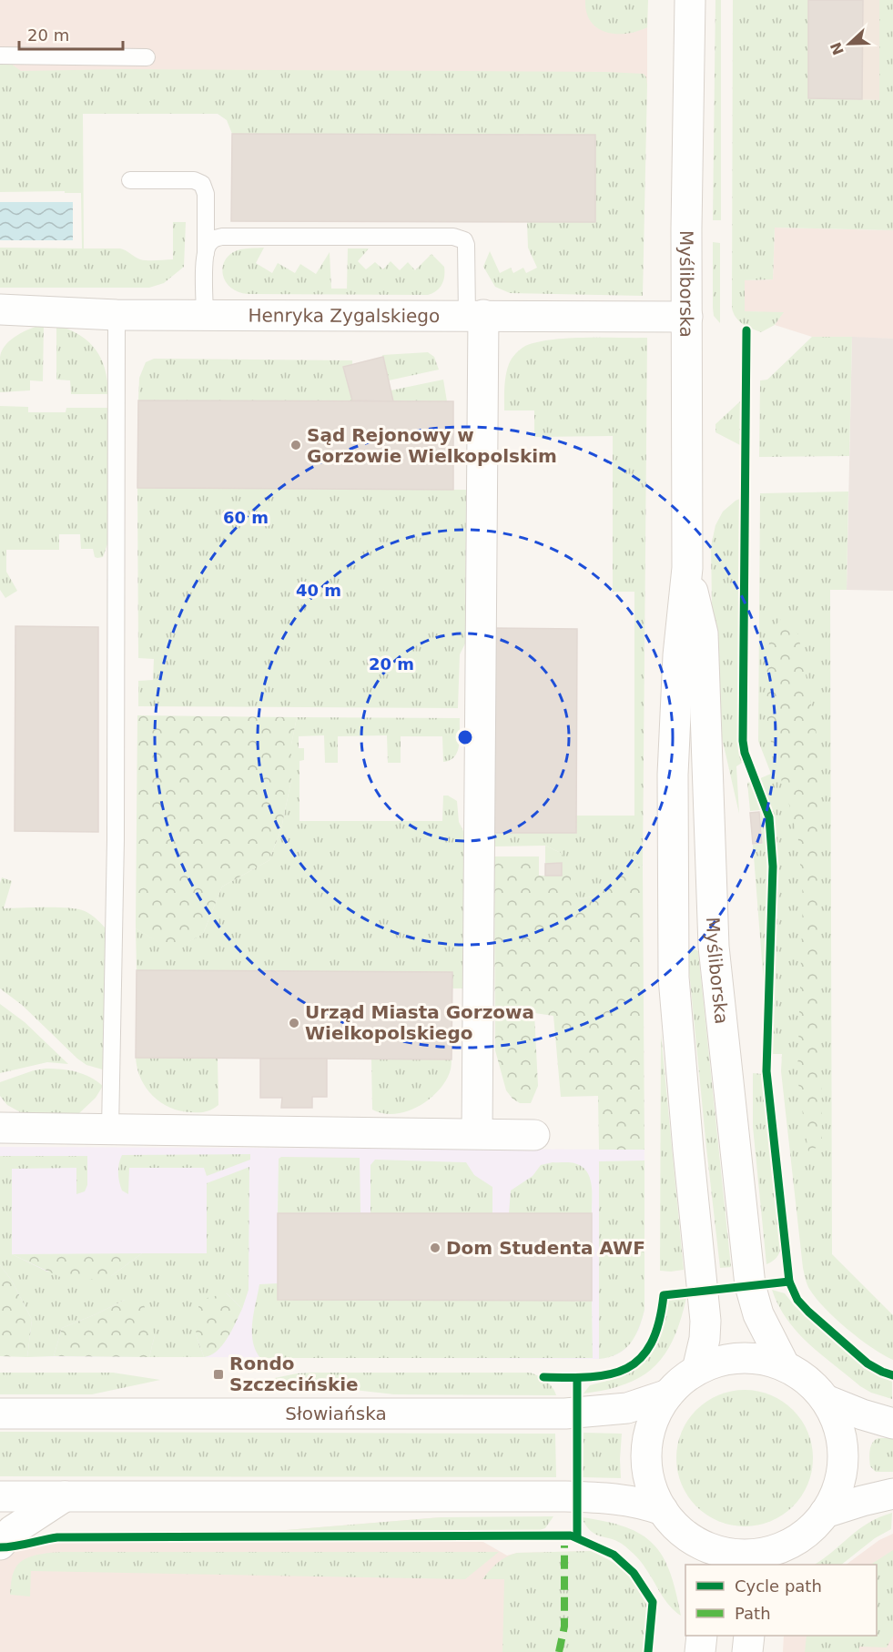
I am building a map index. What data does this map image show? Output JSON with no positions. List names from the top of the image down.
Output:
{
  "streets": {
    "main road": ["Myśliborska", "Henryka Zygalskiego", "Słowiańska"]
  },
  "crossings": [
    ["Myśliborska", "Henryka Zygalskiego"]
  ],
  "places": {
    "other": ["Sąd Rejonowy w Gorzowie Wielkopolskim", "Urząd Miasta Gorzowa Wielkopolskiego", "Dom Studenta AWF"],
    "transit": ["Rondo Szczecińskie"]
  },
  "legend": ["Cycle path", "Path"],
  "scale_bar": "20 m",
  "north": "left",
  "rings": ["60 m", "40 m", "20 m"]
}
